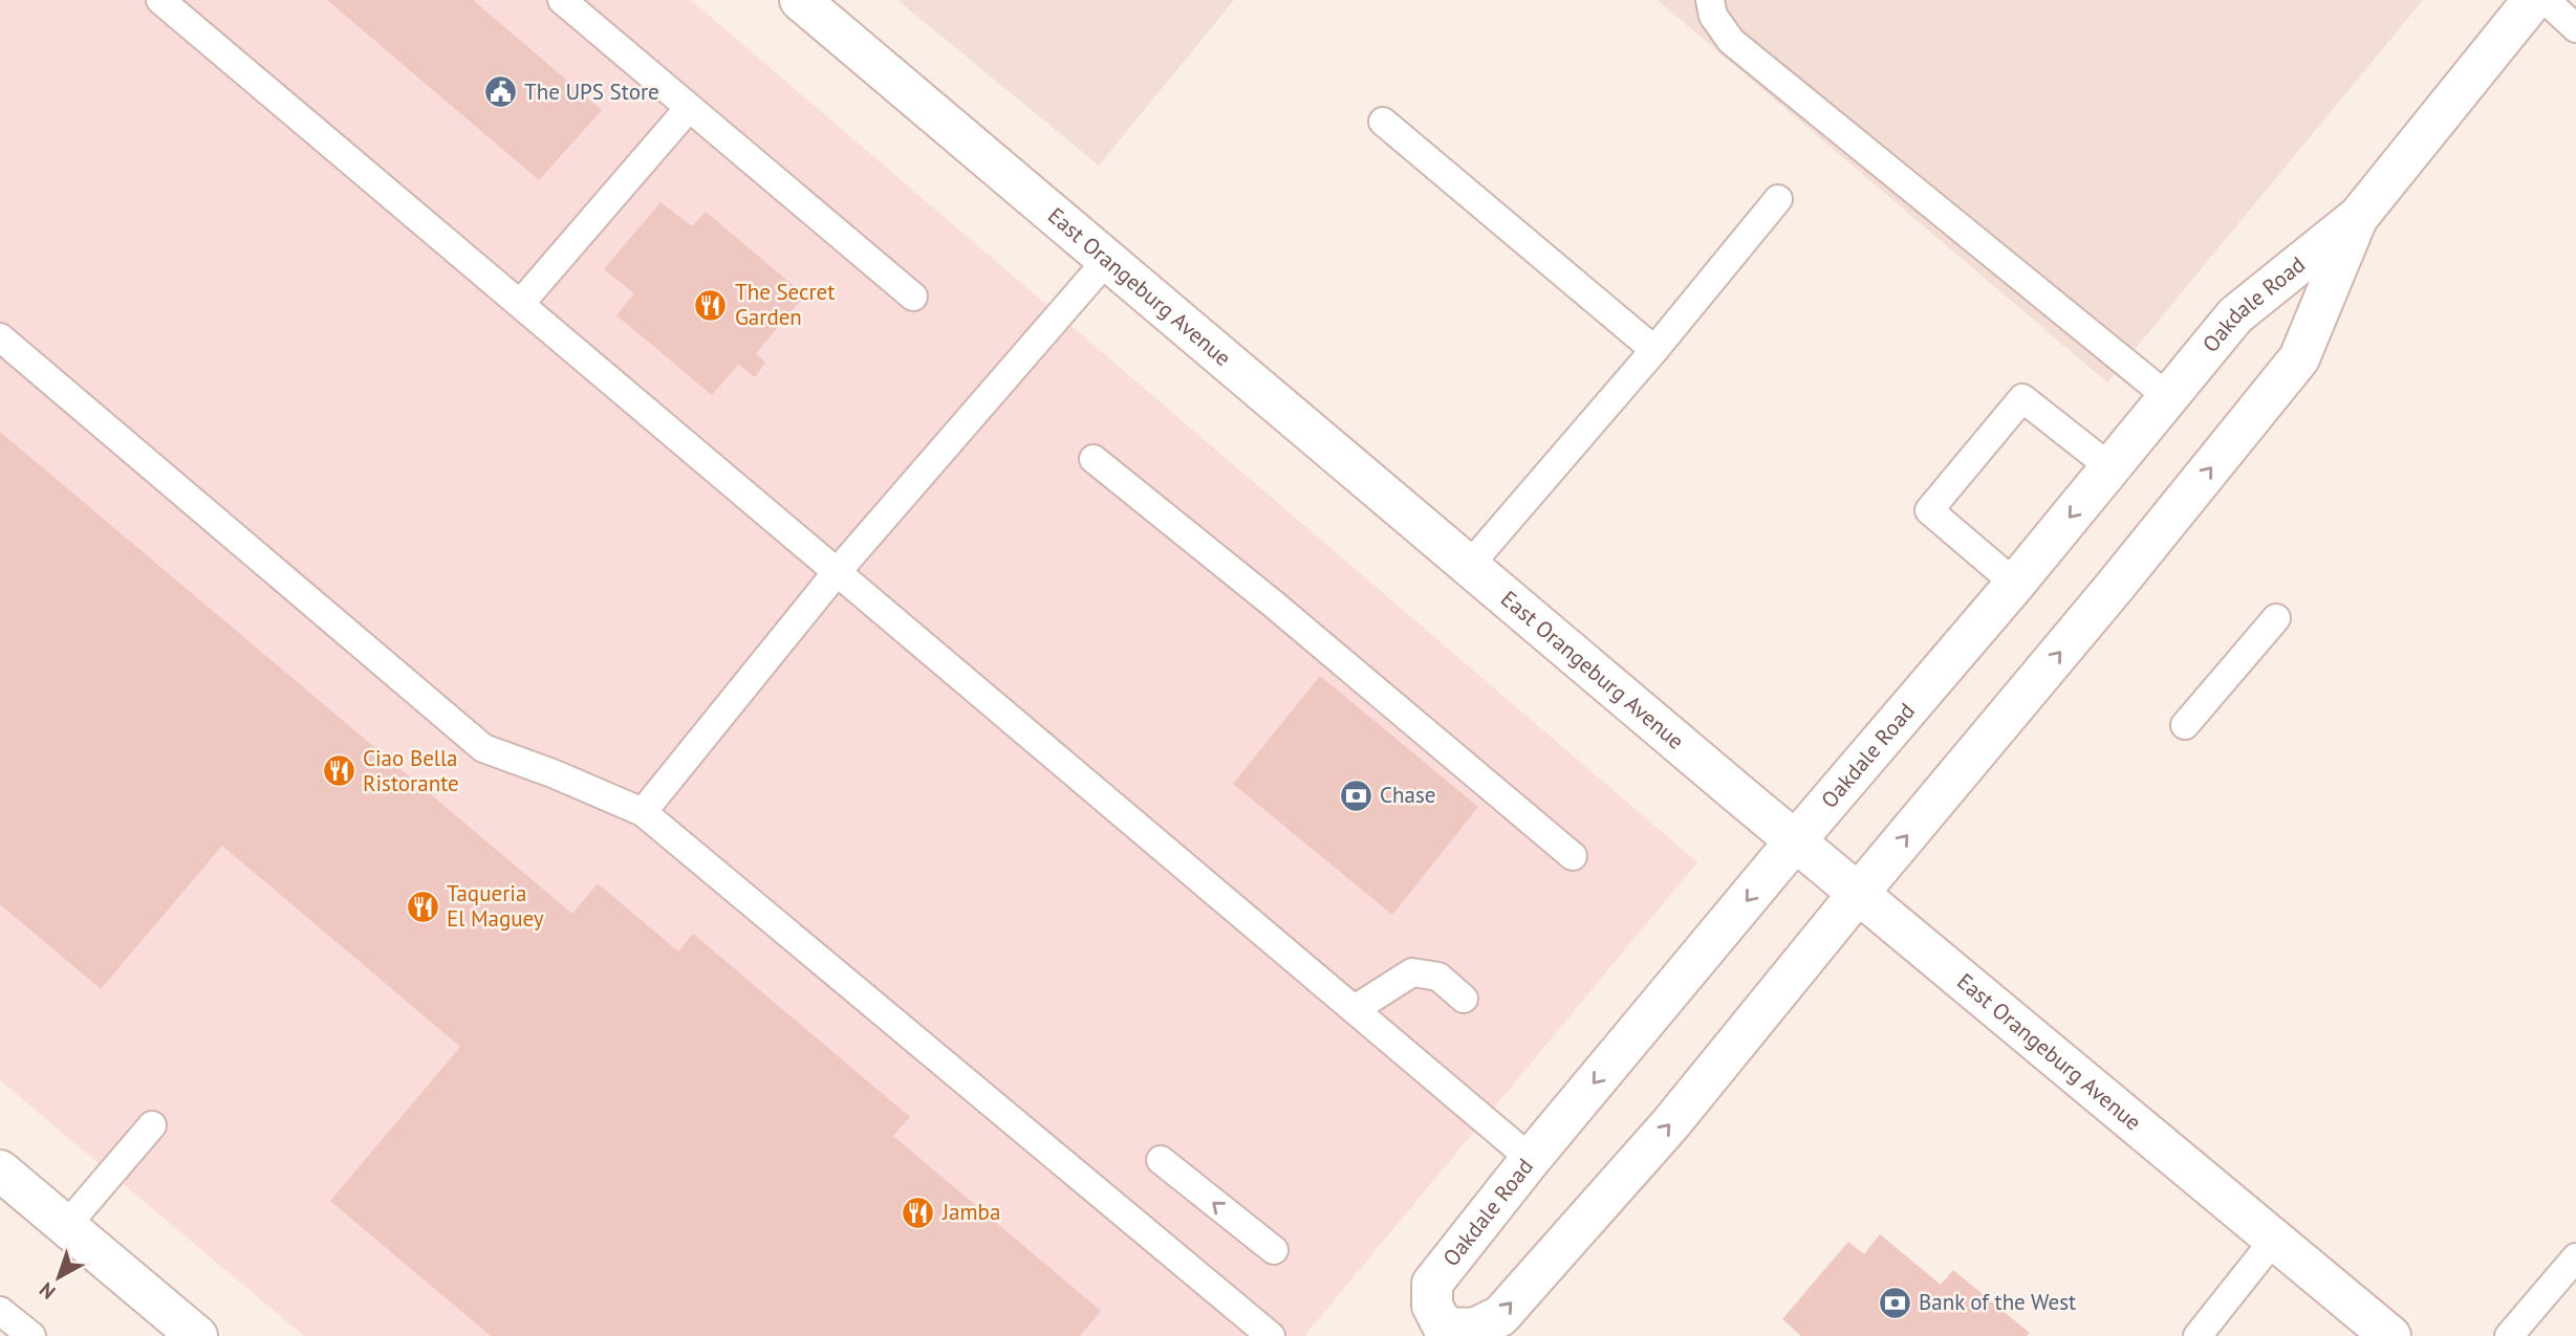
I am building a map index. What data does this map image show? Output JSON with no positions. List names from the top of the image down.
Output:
{
  "streets": {
    "main road": ["East Orangeburg Avenue", "Oakdale Road"]
  },
  "crossings": [
    ["East Orangeburg Avenue", "Oakdale Road"]
  ],
  "places": {
    "public building": ["The UPS Store"],
    "restaurant": [
      "The Secret Garden",
      "Ciao Bella Ristorante",
      "Taqueria El Maguey",
      "Jamba"
    ],
    "bank": ["Chase", "Bank of the West"]
  },
  "north": "bottom left"
}
